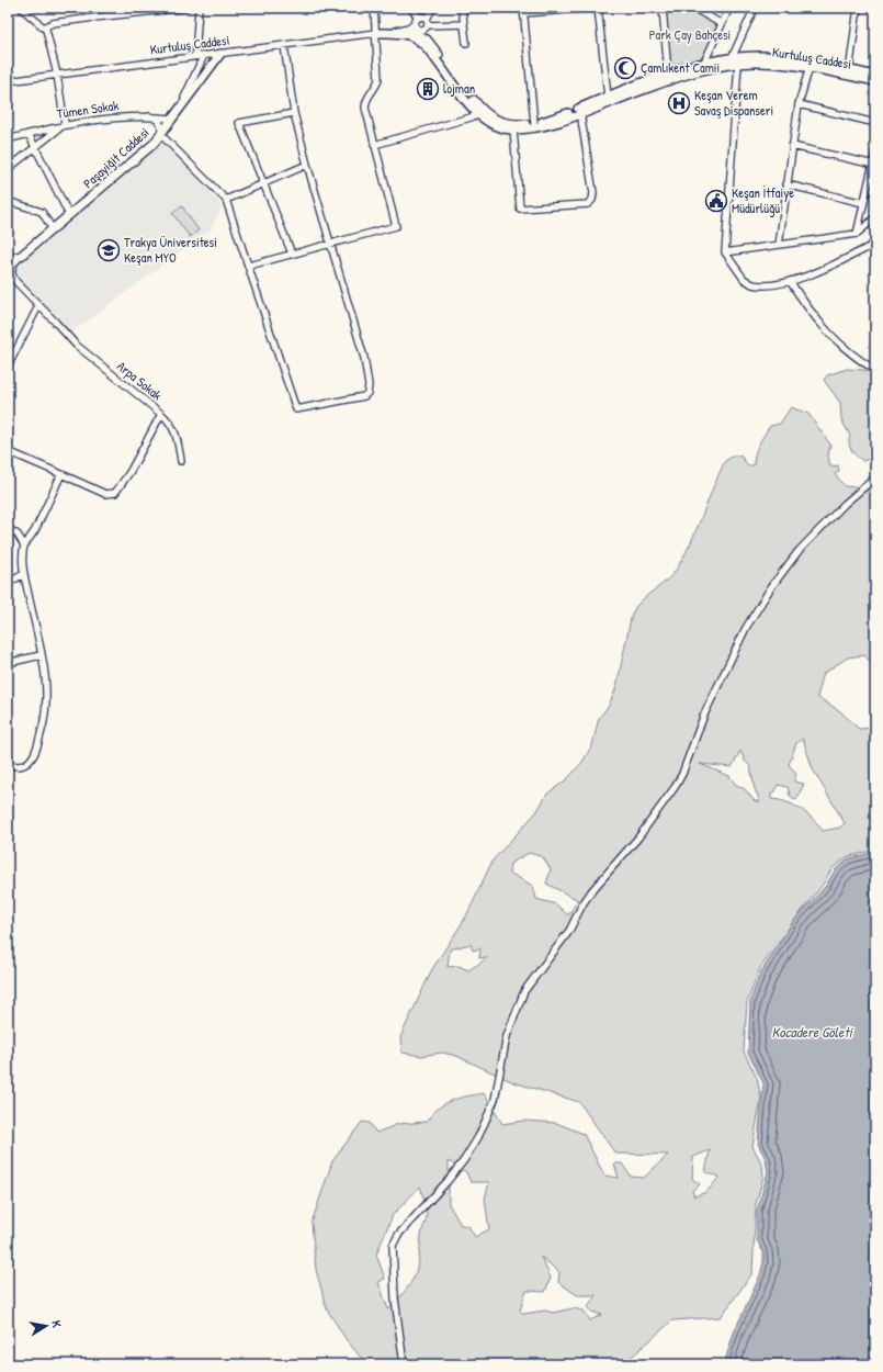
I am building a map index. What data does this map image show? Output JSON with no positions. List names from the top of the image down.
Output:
{
  "streets": {
    "main road": ["Kurtuluş Caddesi", "Paşayiğit Caddesi"],
    "street": ["Tümen Sokak", "Arpa Sokak"]
  },
  "crossings": [
    ["Kurtuluş Caddesi", "Paşayiğit Caddesi"],
    ["Tümen Sokak", "Paşayiğit Caddesi"],
    ["Paşayiğit Caddesi", "Arpa Sokak"]
  ],
  "water": ["Kocadere Göleti"],
  "parks": ["Park Çay Bahçesi"],
  "places": {
    "mosque": ["Çamlıkent Camii"],
    "building": ["lojman"],
    "hospital": ["Keşan Verem Savaş Dispanseri"],
    "public building": ["Keşan İtfaiye Müdürlüğü"],
    "school or university": ["Trakya Üniversitesi Keşan MYO"]
  },
  "north": "right"
}
